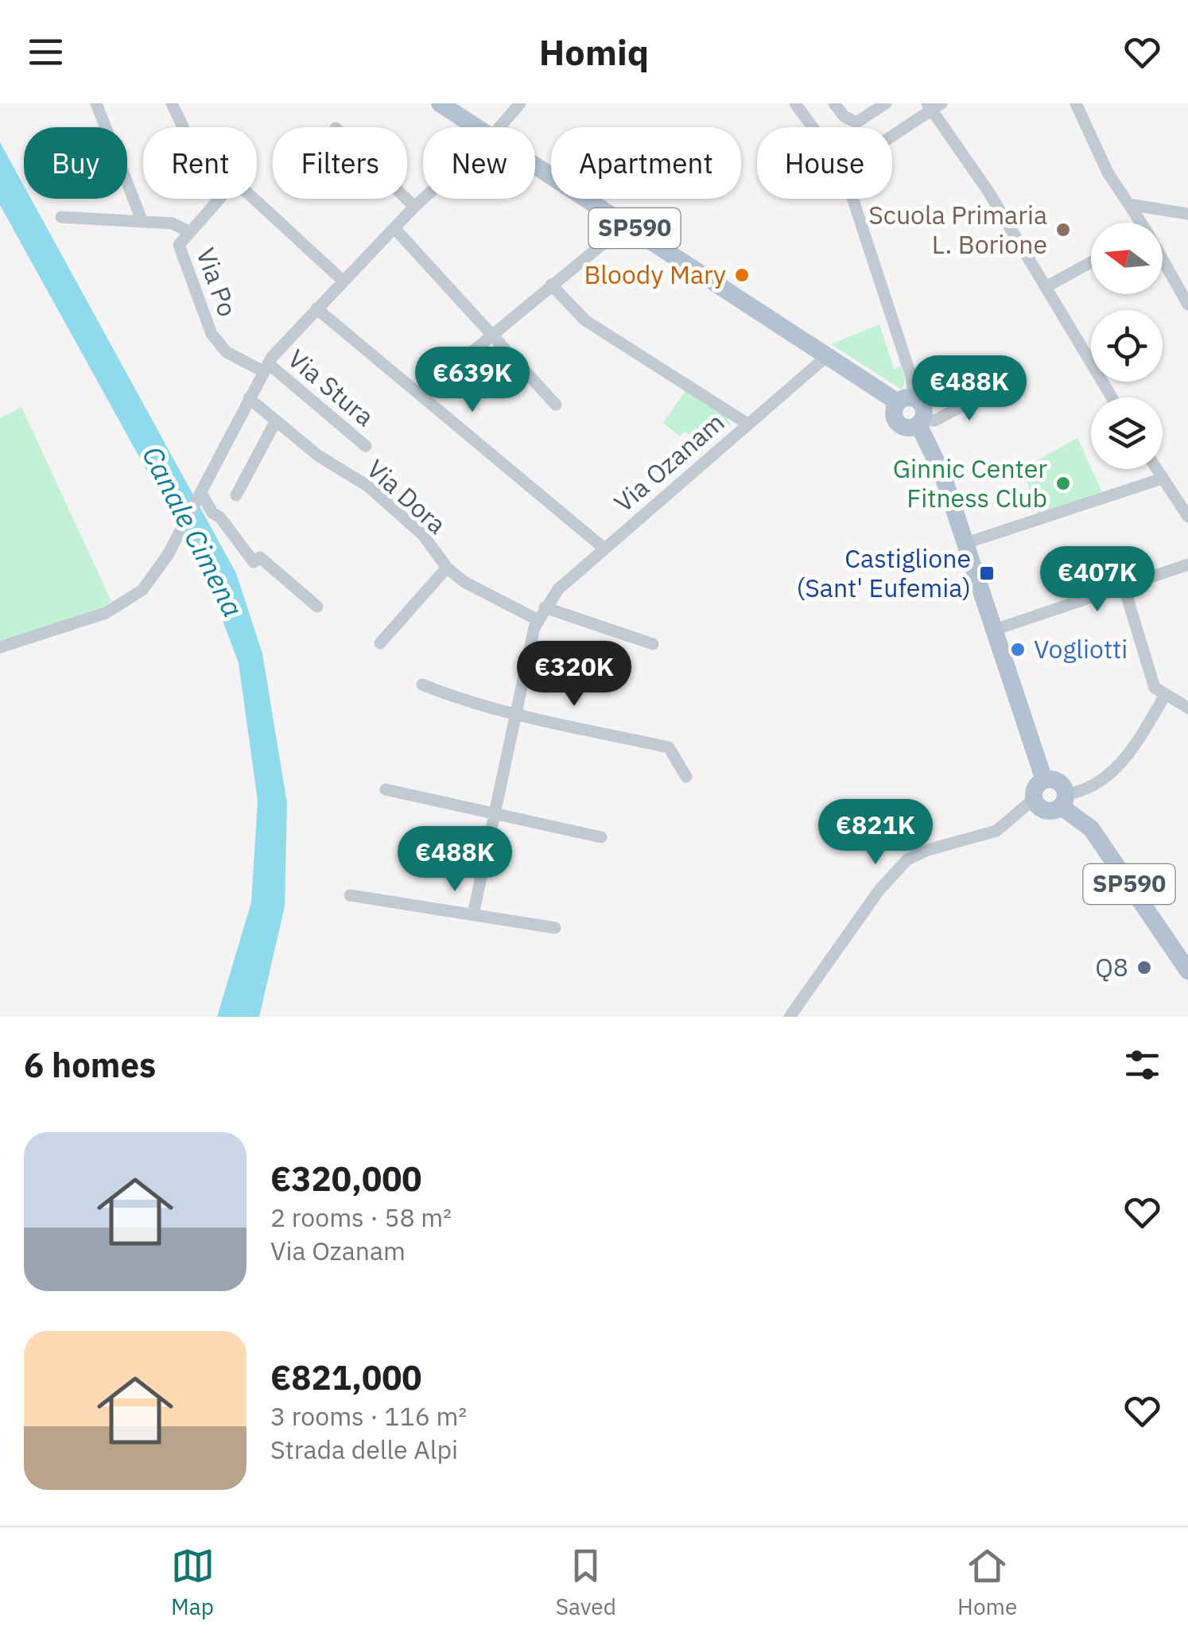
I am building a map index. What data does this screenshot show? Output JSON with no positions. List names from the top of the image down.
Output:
{
  "streets": {
    "main road": ["SP590"],
    "street": [
      "Via Po",
      "Via Stura",
      "Via Ozanam",
      "Via Dora"
    ]
  },
  "crossings": [
    ["SP590", "Via Ozanam"],
    ["Via Po", "Via Stura"],
    ["Via Ozanam", "Via Dora"]
  ],
  "water": ["Canale Cimena"],
  "places": {
    "other": [
      "Scuola Primaria L. Borione",
      "Bloody Mary",
      "Ginnic Center Fitness Club",
      "Vogliotti",
      "Q8"
    ],
    "transit": ["Castiglione (Sant' Eufemia)"]
  },
  "north": "left",
  "page": {
    "header": "Homiq",
    "chip": [
      "Buy",
      "Rent",
      "Filters",
      "New",
      "Apartment",
      "House"
    ],
    "price": [
      "€639K",
      "€488K",
      "€407K",
      "€320K",
      "€821K",
      "€488K"
    ],
    "heading": "6 homes",
    "list": [
      {
        "name": "€320,000",
        "note": "2 rooms · 58 m² · Via Ozanam"
      },
      {
        "name": "€821,000",
        "note": "3 rooms · 116 m² · Strada delle Alpi"
      }
    ],
    "tabs": ["Map", "Saved", "Home"]
  }
}
